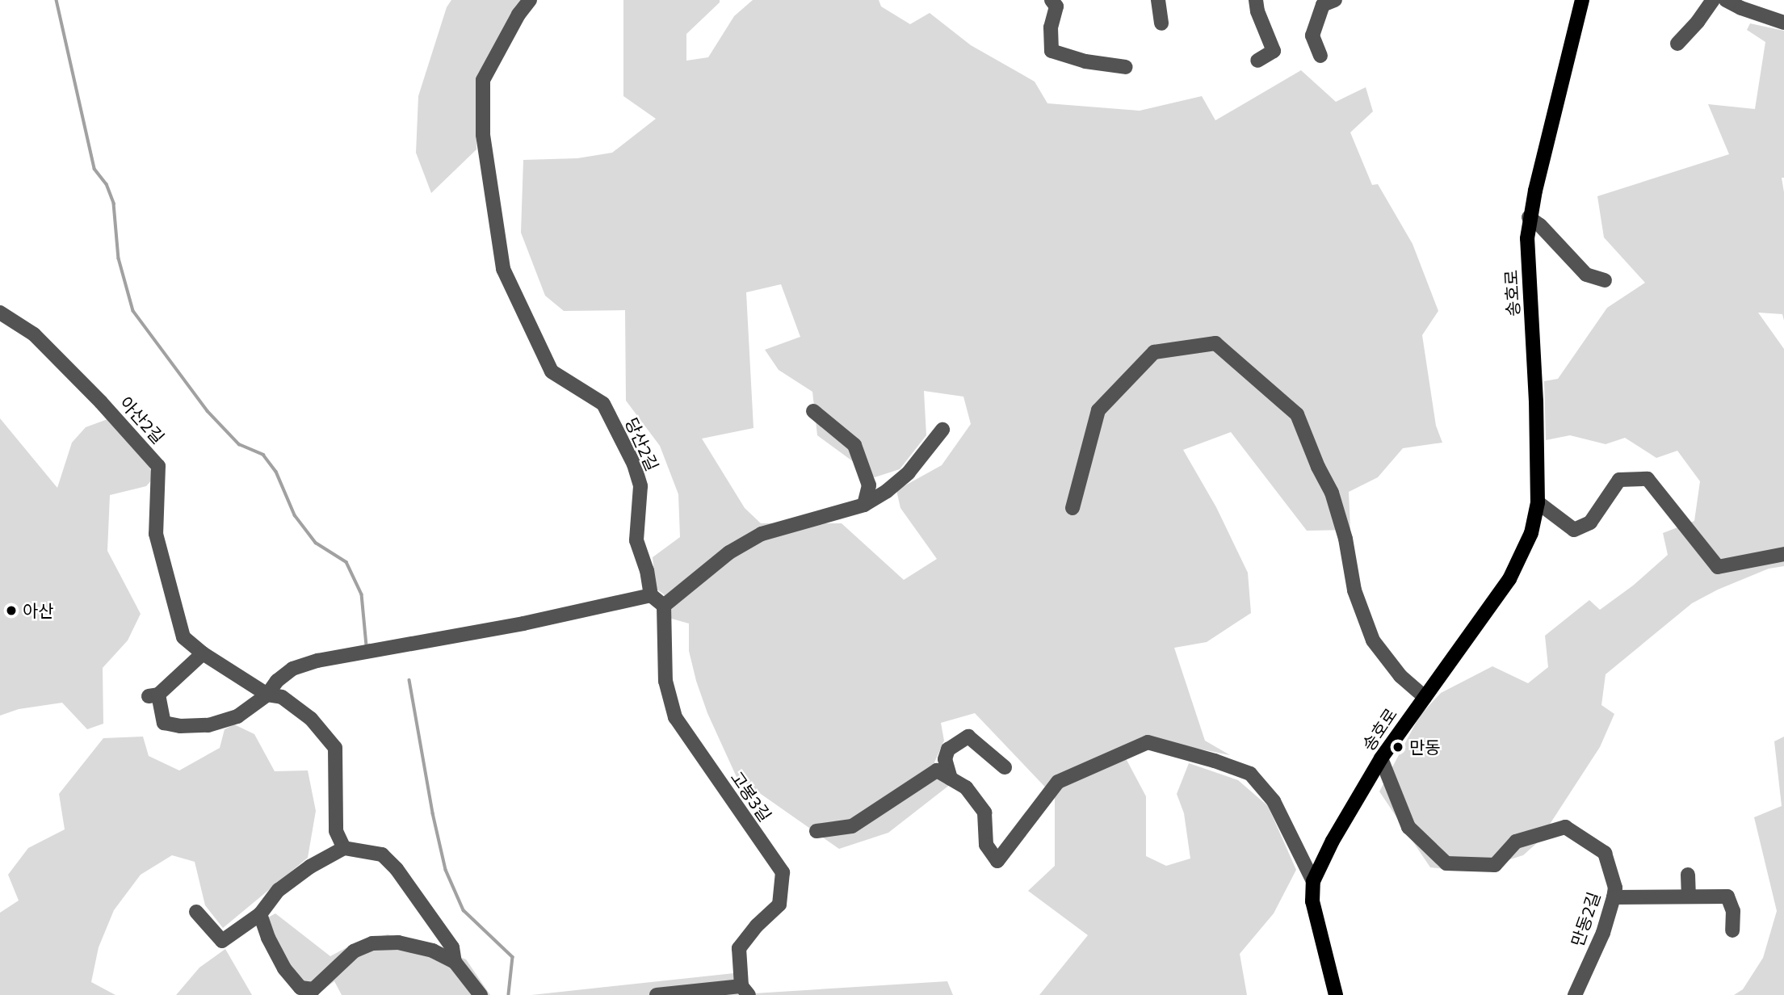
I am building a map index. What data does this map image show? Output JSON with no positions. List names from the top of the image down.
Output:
{
  "streets": {
    "main road": ["송호로"],
    "street": [
      "아산2길",
      "당산2길",
      "고봉3길",
      "만동2길"
    ]
  },
  "crossings": [
    ["송호로", "만동2길"]
  ],
  "places": ["아산", "만동"]
}
